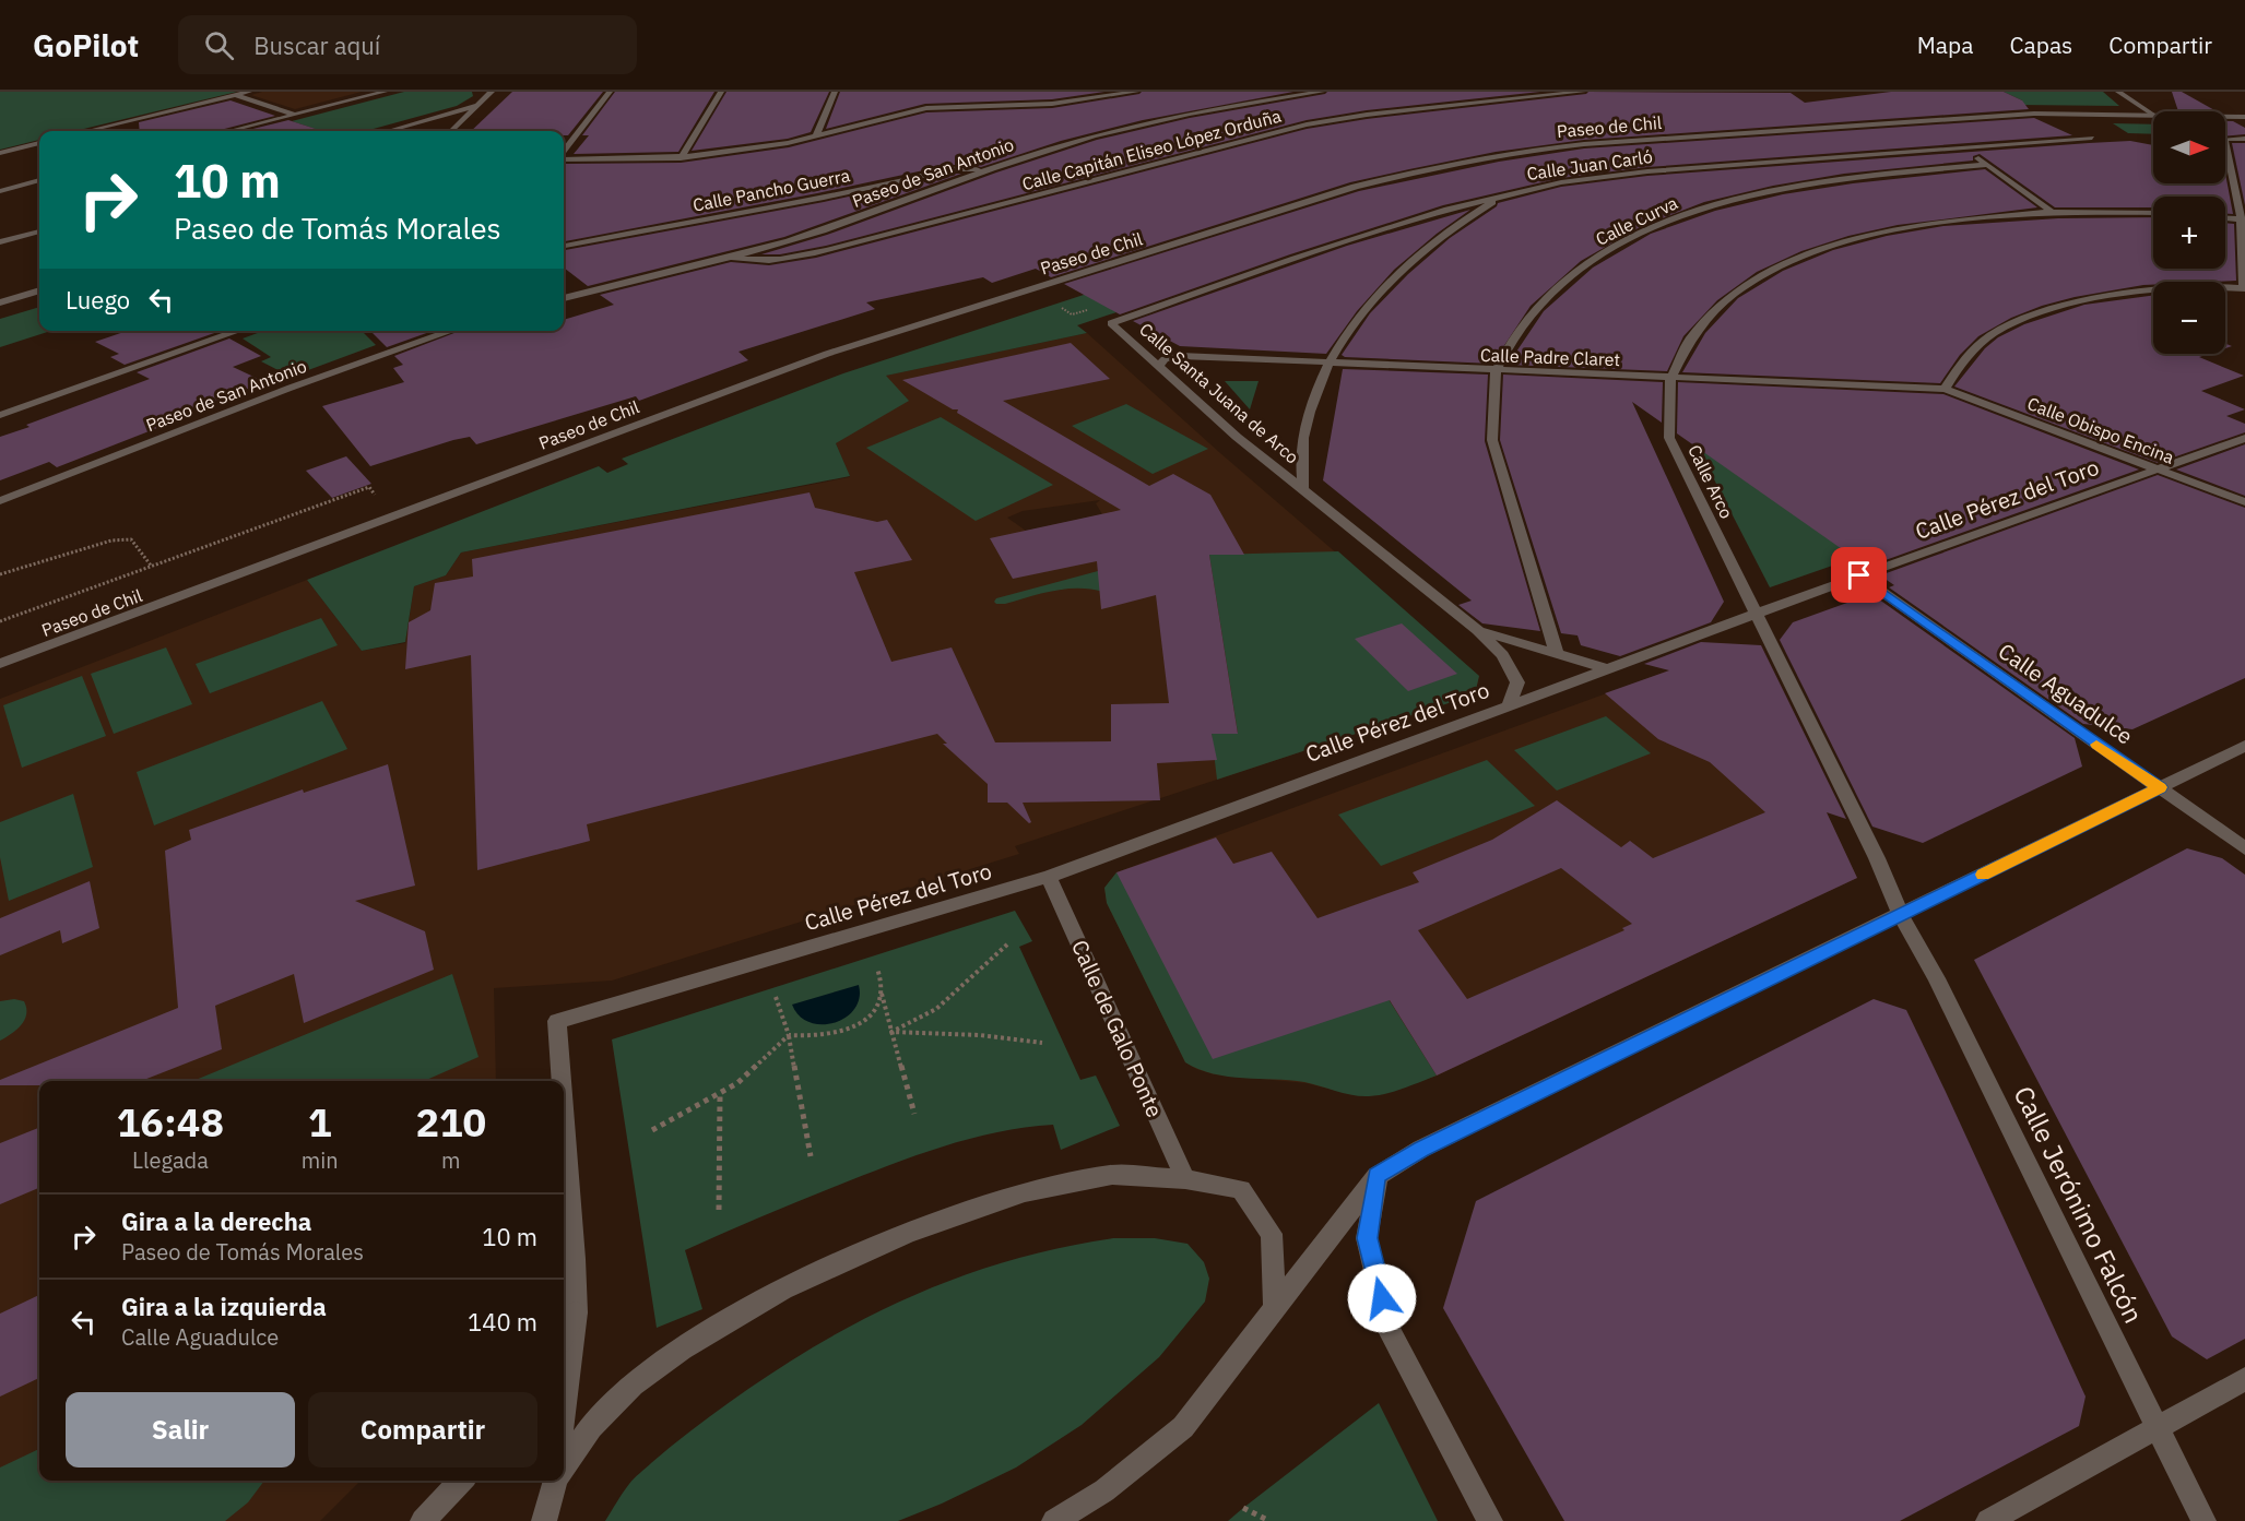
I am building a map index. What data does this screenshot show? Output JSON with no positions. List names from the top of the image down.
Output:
{
  "streets": {
    "street": [
      "Paseo de Chil",
      "Calle Capitán Eliseo López Orduña",
      "Calle Juan Carló",
      "Paseo de San Antonio",
      "Calle Pancho Guerra",
      "Calle Curva",
      "Calle Padre Claret",
      "Calle Santa Juana de Arco",
      "Calle Obispo Encina",
      "Calle Arco",
      "Calle Pérez del Toro",
      "Calle Aguadulce",
      "Calle de Galo Ponte",
      "Calle Jerónimo Falcón"
    ]
  },
  "crossings": [
    ["Calle Capitán Eliseo López Orduña", "Paseo de San Antonio"],
    ["Calle Juan Carló", "Calle Santa Juana de Arco"],
    ["Paseo de San Antonio", "Calle Pancho Guerra"],
    ["Calle Curva", "Calle Padre Claret"],
    ["Calle Curva", "Calle Santa Juana de Arco"],
    ["Calle Padre Claret", "Calle Santa Juana de Arco"],
    ["Calle Padre Claret", "Calle Obispo Encina"],
    ["Calle Padre Claret", "Calle Arco"],
    ["Calle Santa Juana de Arco", "Calle Pérez del Toro"],
    ["Calle Obispo Encina", "Calle Pérez del Toro"],
    ["Calle Arco", "Calle Pérez del Toro"],
    ["Calle Arco", "Calle Jerónimo Falcón"],
    ["Calle Pérez del Toro", "Calle Aguadulce"],
    ["Calle Pérez del Toro", "Calle de Galo Ponte"]
  ],
  "north": "right",
  "page": {
    "header": "GoPilot",
    "search": "Buscar aquí",
    "nav": ["Mapa", "Capas", "Compartir"],
    "map_buttons": ["+", "−"],
    "turn": ["10 m", "Paseo de Tomás Morales"],
    "then": "Luego",
    "eta": [
      "16:48",
      "Llegada",
      "1",
      "min",
      "210",
      "m"
    ],
    "list": [
      {
        "name": "Gira a la derecha",
        "note": "Paseo de Tomás Morales",
        "value": "10 m"
      },
      {
        "name": "Gira a la izquierda",
        "note": "Calle Aguadulce",
        "value": "140 m"
      }
    ],
    "buttons": ["Salir", "Compartir"]
  }
}
